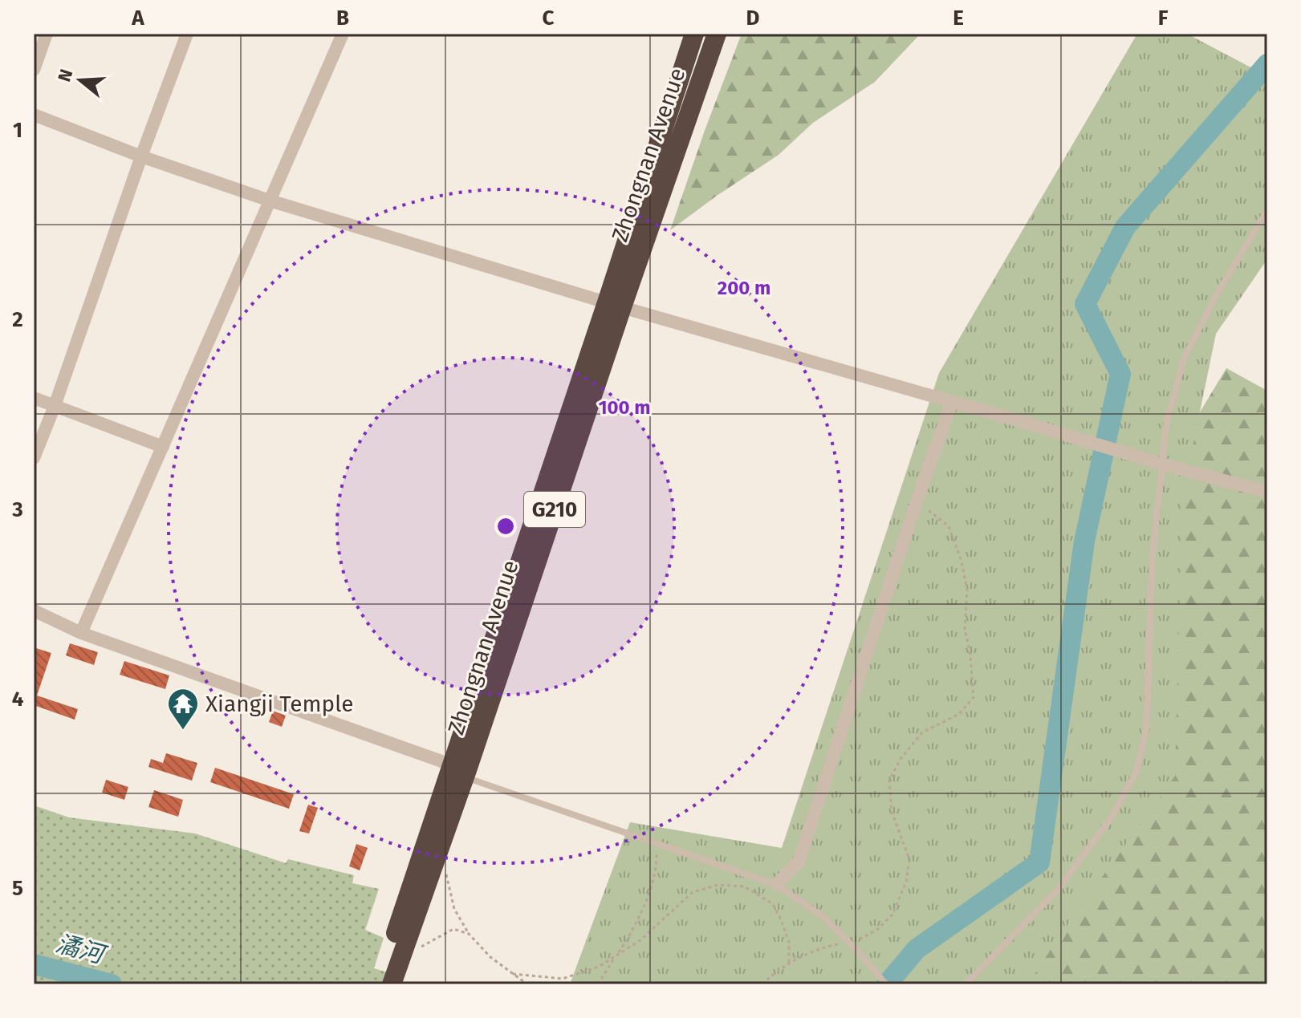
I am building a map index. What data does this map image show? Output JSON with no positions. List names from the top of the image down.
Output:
{
  "streets": {
    "highway": ["Zhongnan Avenue", "G210"]
  },
  "water": ["潏河"],
  "places": {
    "temple": ["Xiangji Temple"]
  },
  "north": "left",
  "grid": {
    "columns": [
      "A",
      "B",
      "C",
      "D",
      "E",
      "F"
    ],
    "rows": [
      "1",
      "2",
      "3",
      "4",
      "5"
    ]
  },
  "rings": ["200 m", "100 m"]
}
